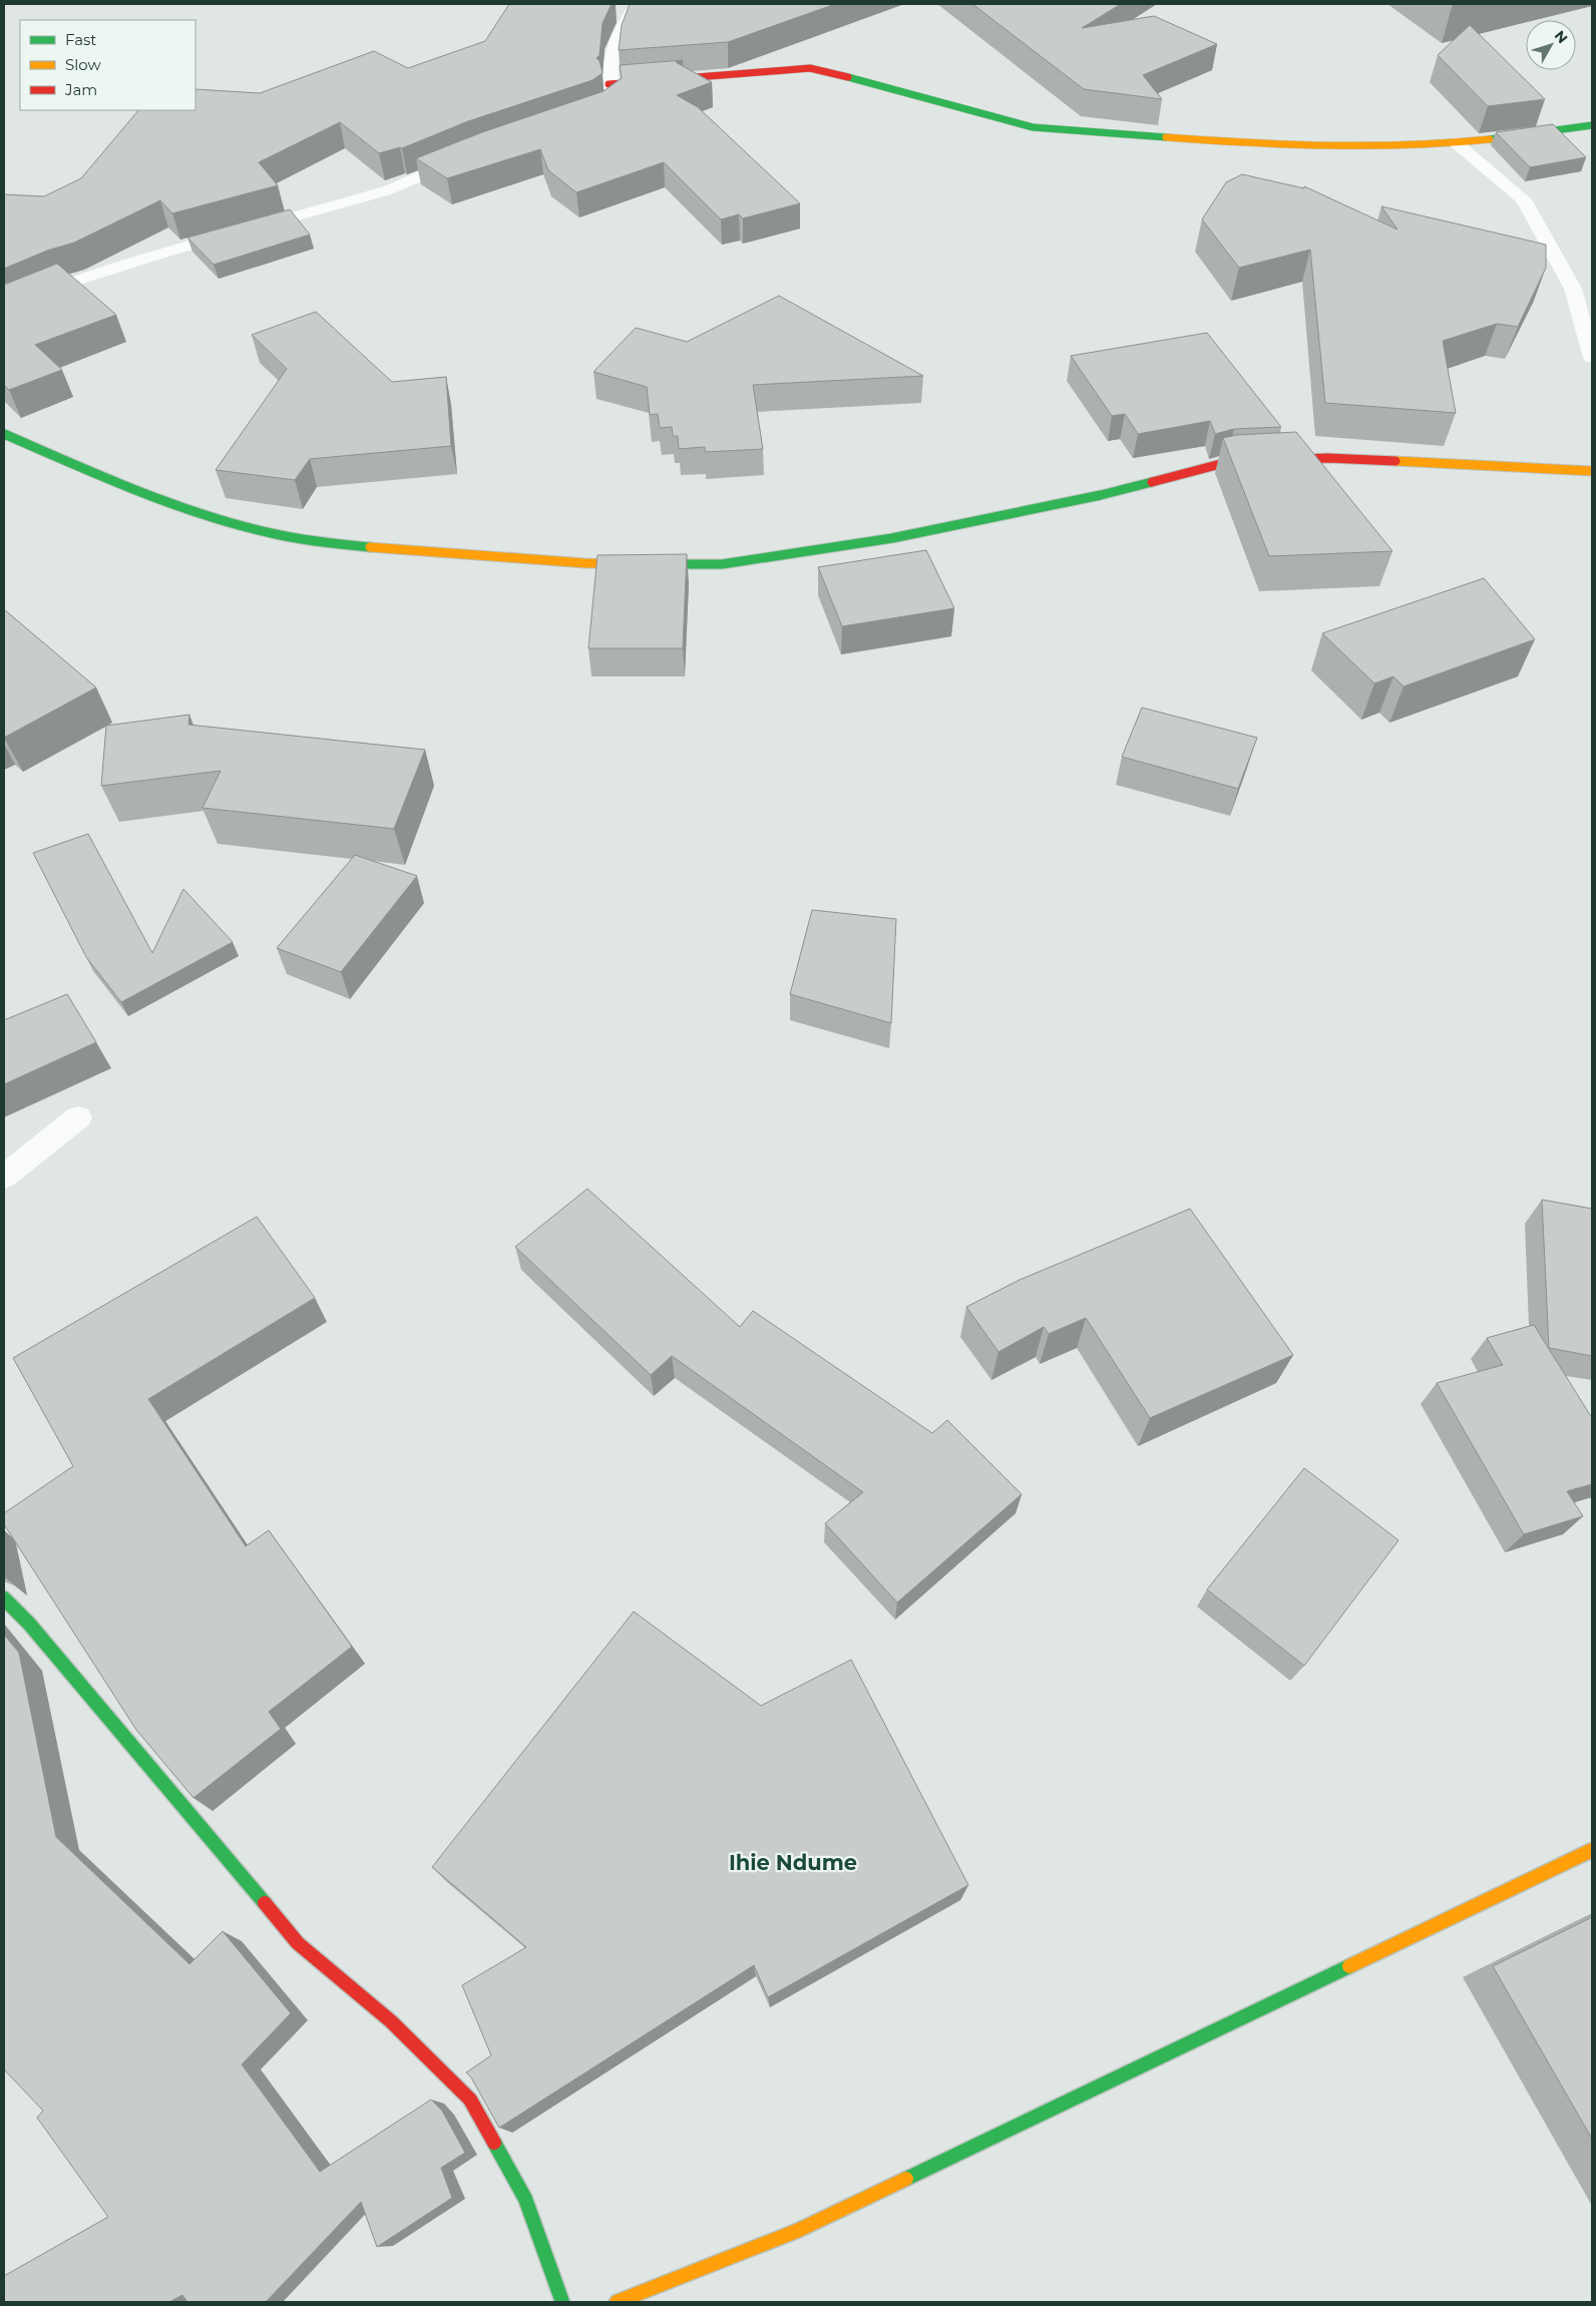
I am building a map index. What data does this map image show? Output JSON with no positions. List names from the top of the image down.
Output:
{
  "districts": ["Ihie Ndume"],
  "legend": ["Fast", "Slow", "Jam"],
  "north": "top right"
}
